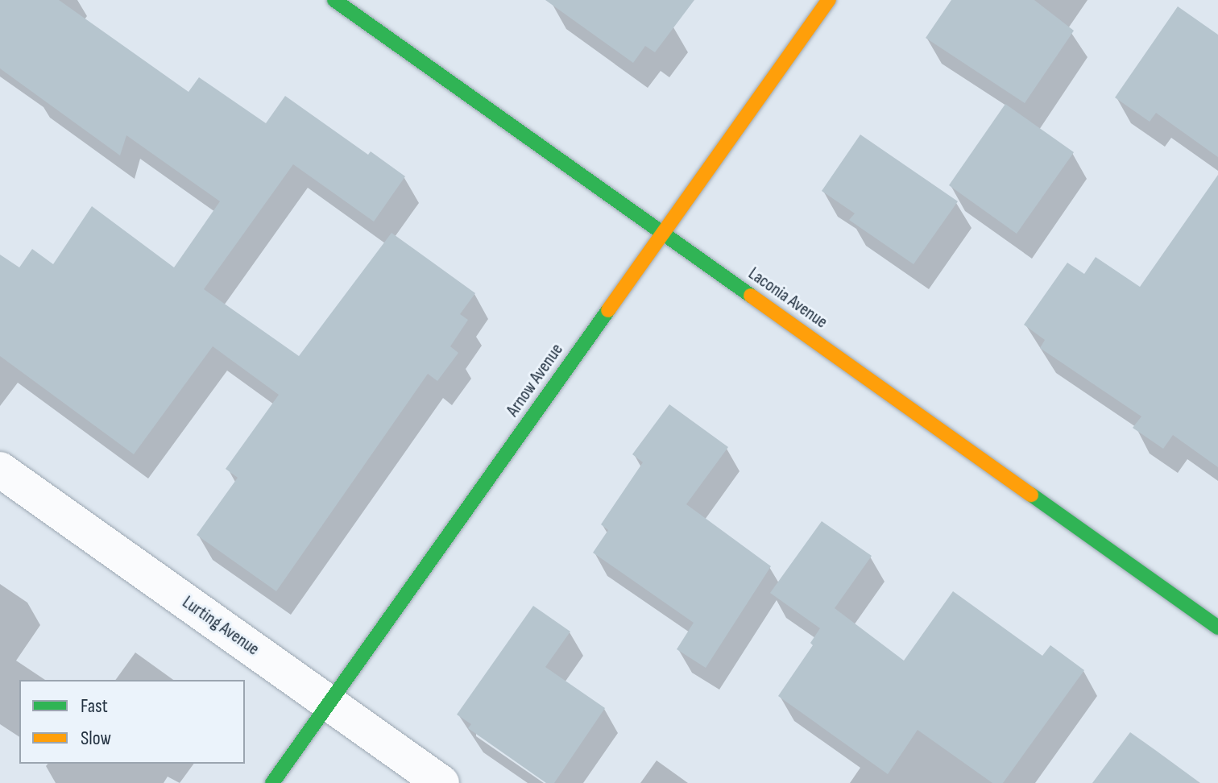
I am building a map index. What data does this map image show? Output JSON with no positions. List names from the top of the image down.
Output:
{
  "streets": {
    "street": ["Laconia Avenue", "Arnow Avenue", "Lurting Avenue"]
  },
  "crossings": [
    ["Laconia Avenue", "Arnow Avenue"],
    ["Arnow Avenue", "Lurting Avenue"]
  ],
  "legend": ["Fast", "Slow"]
}
